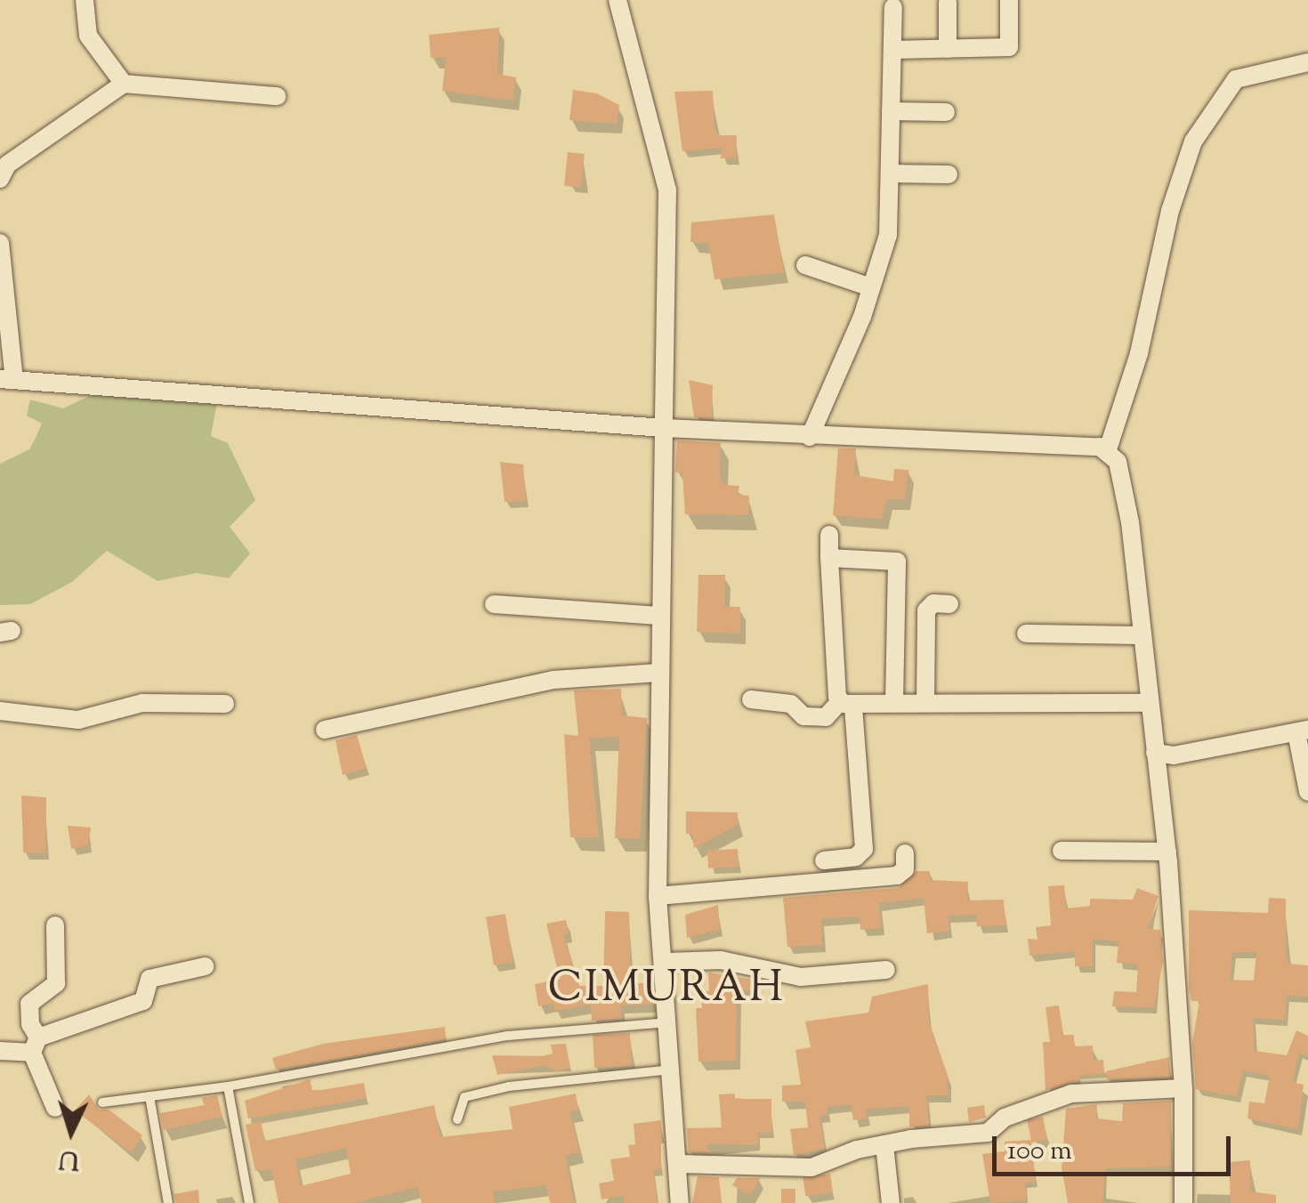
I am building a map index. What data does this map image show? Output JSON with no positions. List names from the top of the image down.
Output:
{
  "districts": ["CIMURAH"],
  "scale_bar": "100 m",
  "north": "bottom"
}
